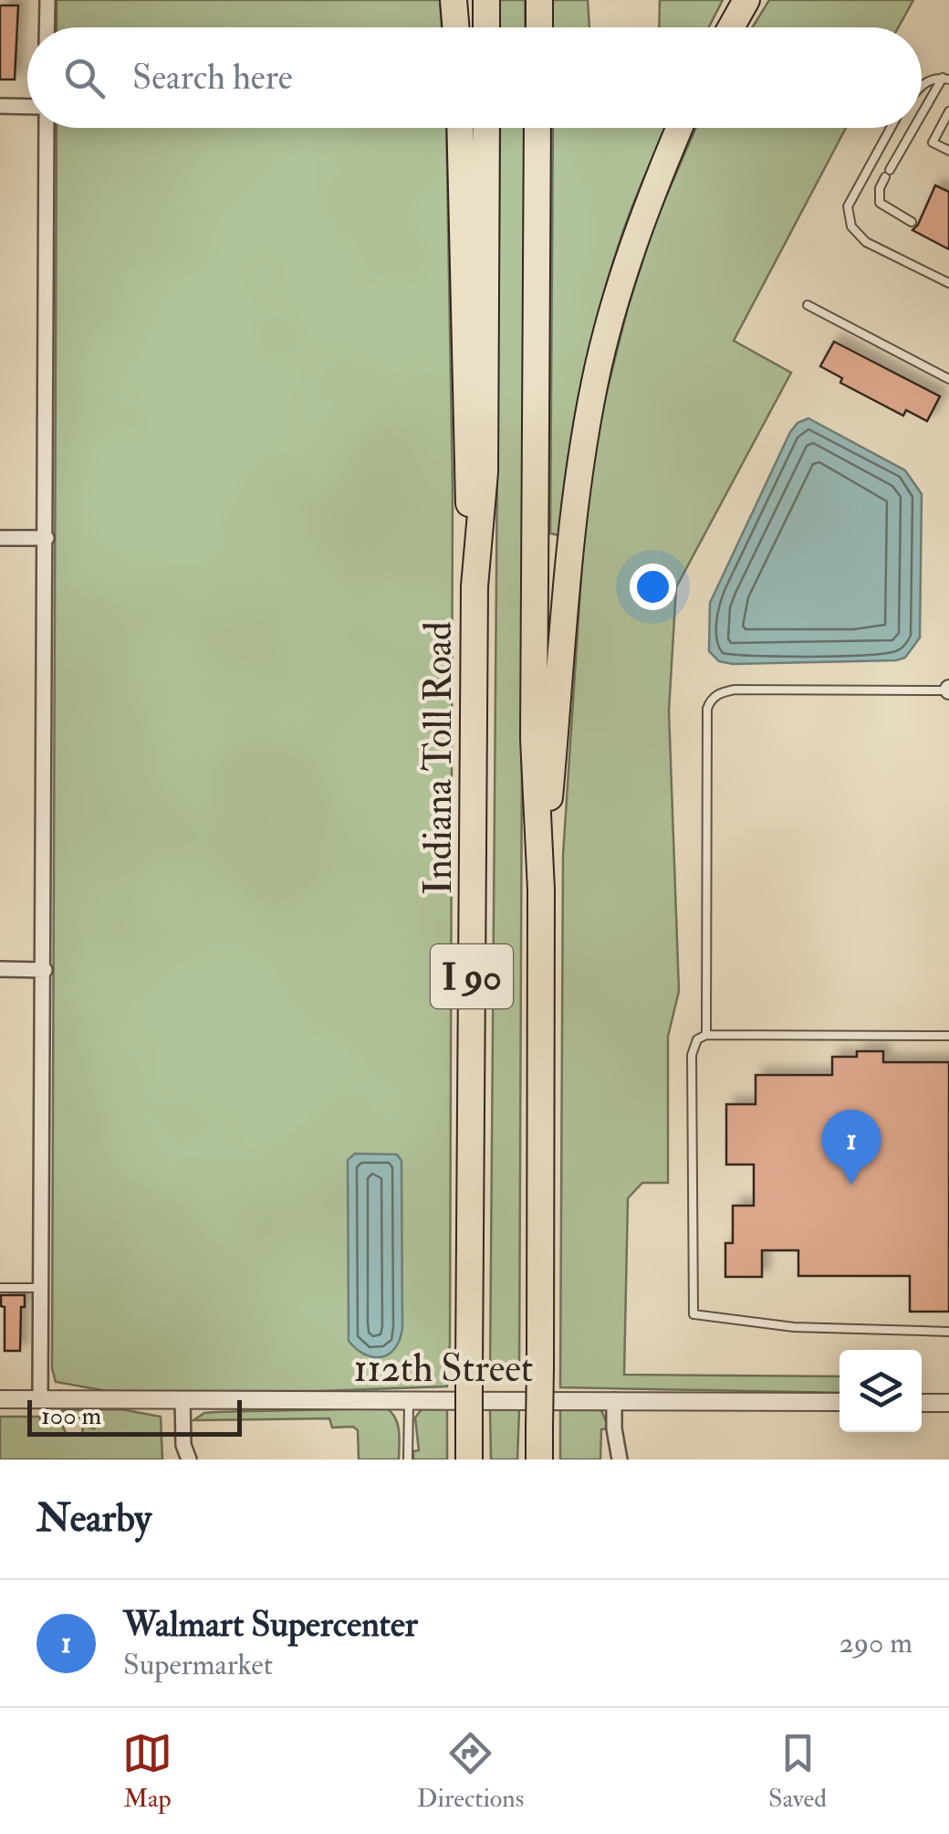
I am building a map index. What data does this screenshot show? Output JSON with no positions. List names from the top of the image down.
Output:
{
  "streets": {
    "highway": ["Indiana Toll Road", "I 90"],
    "street": ["112th Street"]
  },
  "scale_bar": "100 m",
  "page": {
    "search": "Search here",
    "pins": "1",
    "scale": "100 m",
    "heading": "Nearby",
    "list": [
      {
        "mark": "1",
        "name": "Walmart Supercenter",
        "note": "Supermarket",
        "value": "290 m"
      }
    ],
    "nav": ["Map", "Directions", "Saved"]
  }
}
